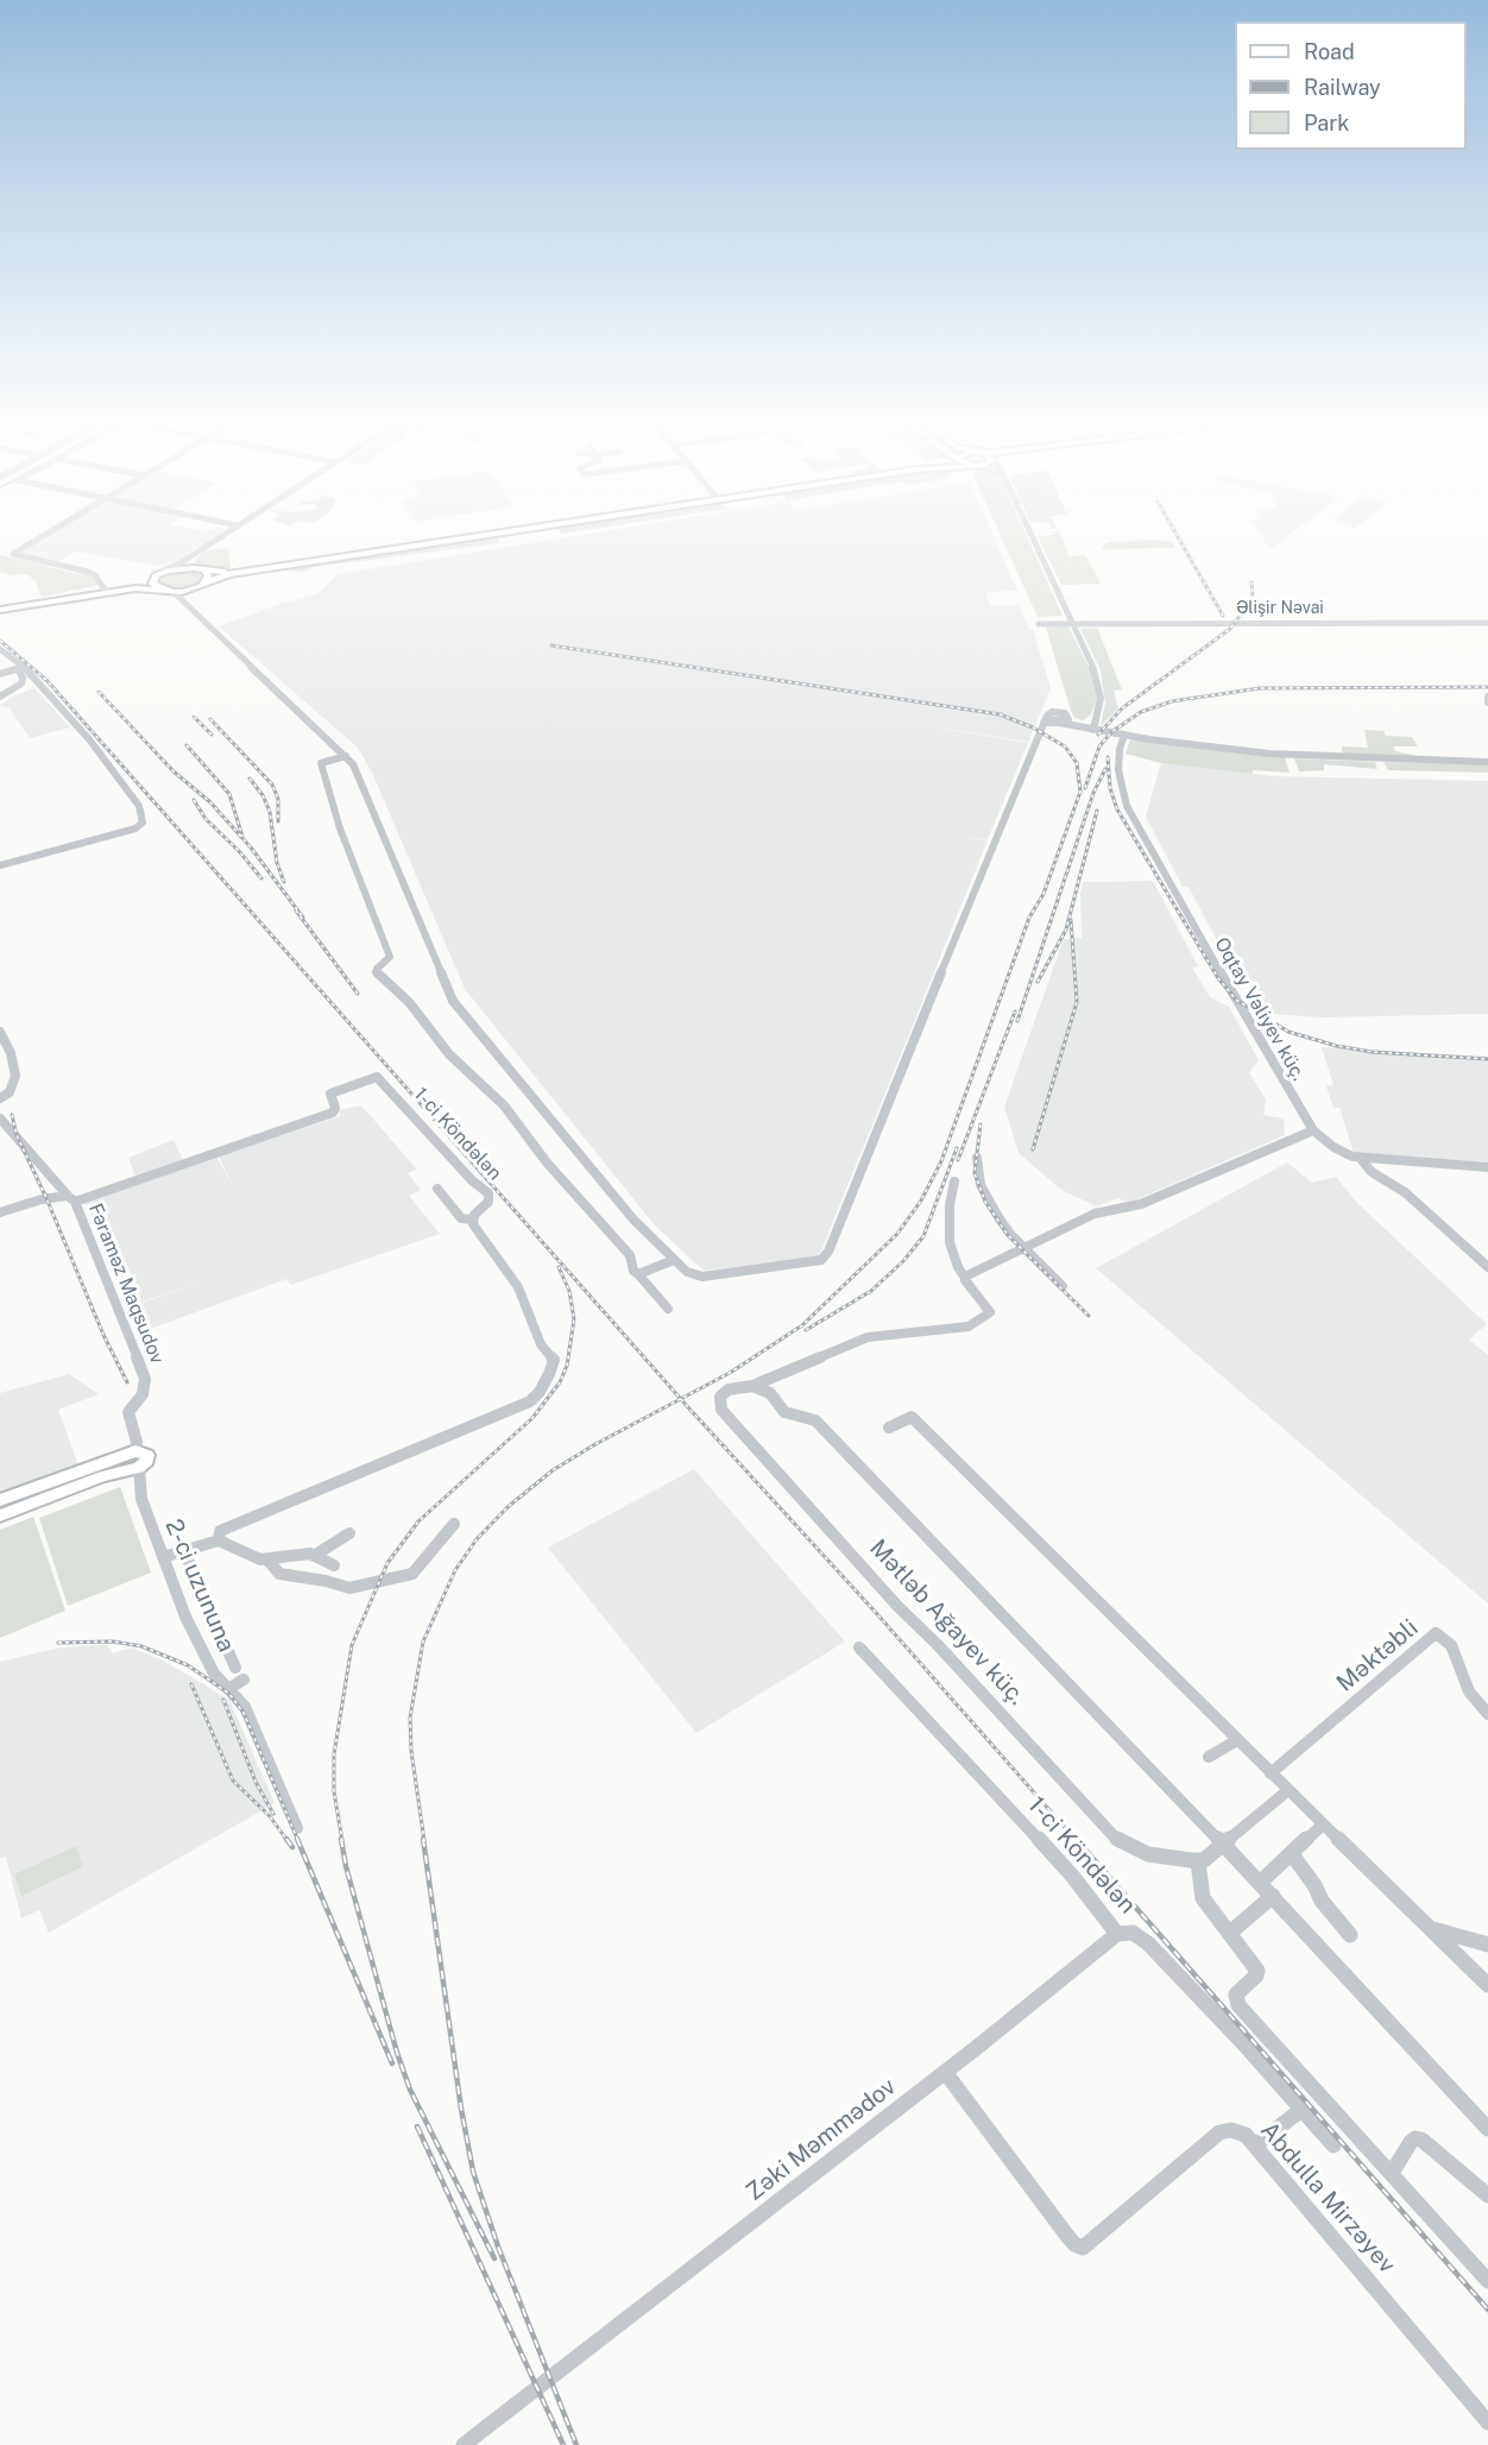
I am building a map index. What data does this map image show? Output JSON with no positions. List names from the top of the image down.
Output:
{
  "streets": {
    "street": [
      "Əlişir Nəvai",
      "Oqtay Vəliyev küç.",
      "1-ci Köndələn",
      "Fəraməz Maqsudov",
      "2-ci uzununa",
      "Mətləb Ağayev küç.",
      "Məktəbli",
      "Zəki Məmmədov",
      "Abdulla Mirzəyev"
    ]
  },
  "crossings": [
    ["1-ci Köndələn", "Fəraməz Maqsudov"],
    ["1-ci Köndələn", "Zəki Məmmədov"],
    ["Zəki Məmmədov", "Abdulla Mirzəyev"]
  ],
  "legend": ["Road", "Railway", "Park"]
}
